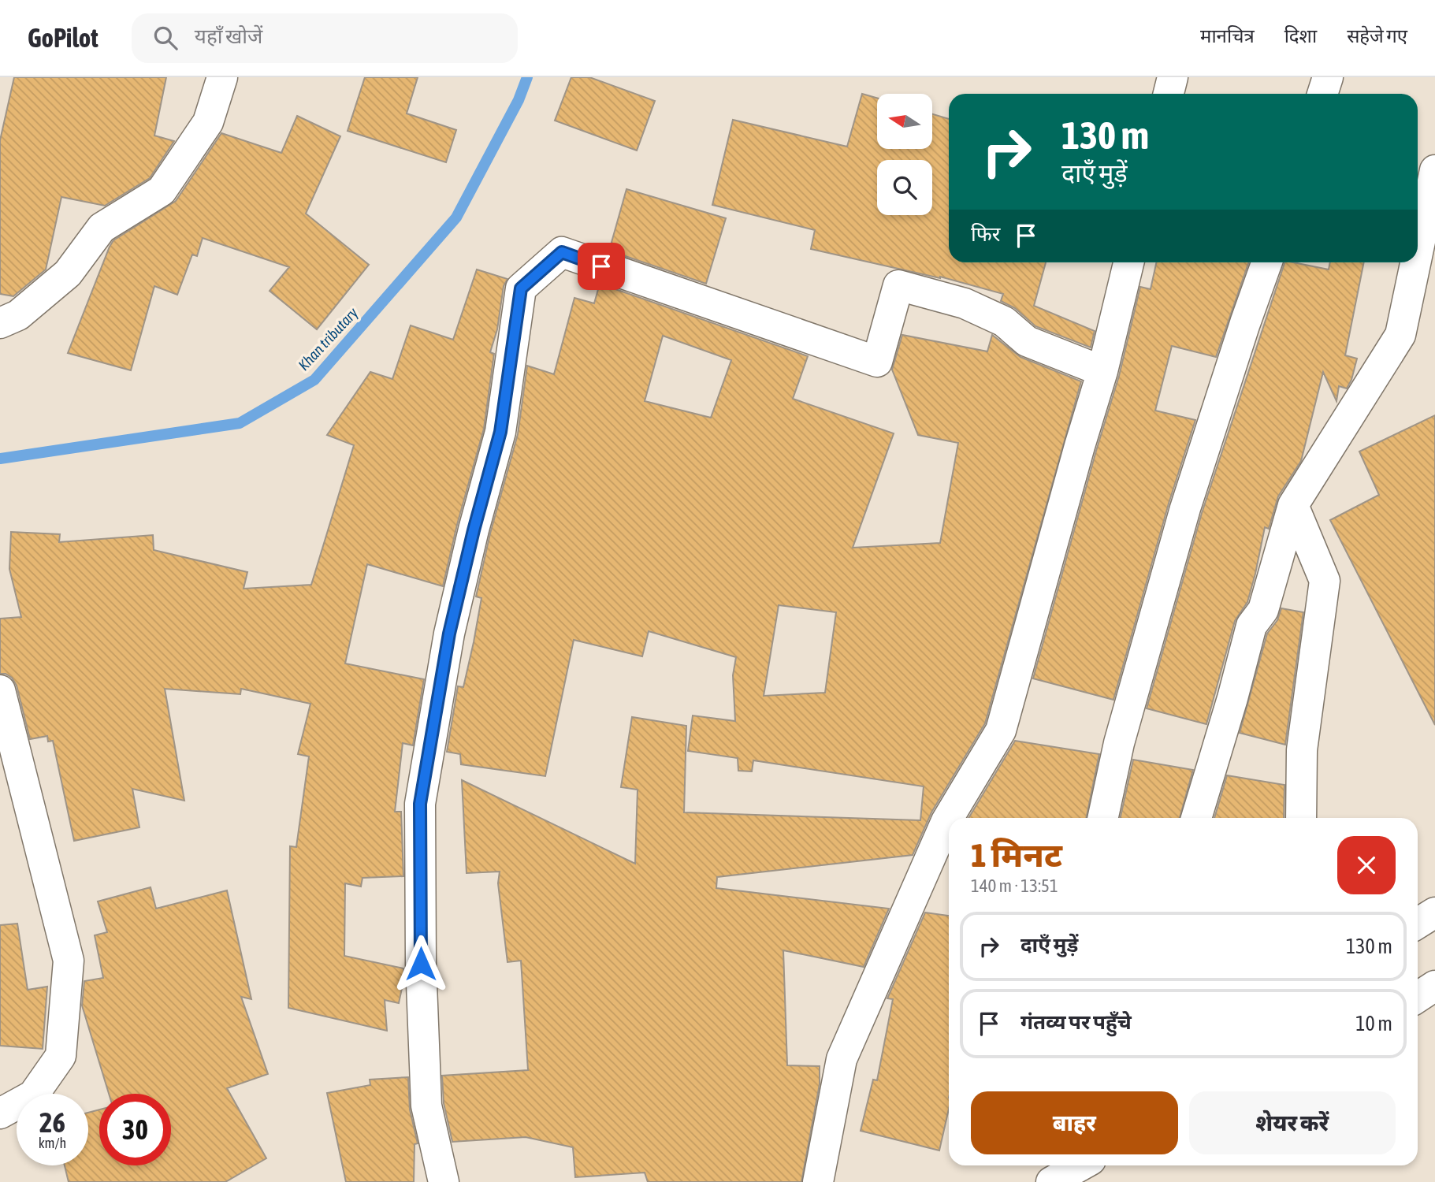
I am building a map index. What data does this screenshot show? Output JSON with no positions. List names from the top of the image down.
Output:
{
  "water": ["Khan tributary"],
  "north": "left",
  "page": {
    "header": "GoPilot",
    "search": "यहाँ खोजें",
    "nav": ["मानचित्र", "दिशा", "सहेजे गए"],
    "turn": ["130 m", "दाएँ मुड़ें"],
    "then": "फिर",
    "heading": ["1 मिनट", "140 m · 13:51"],
    "list": [
      {
        "name": "दाएँ मुड़ें",
        "value": "130 m"
      },
      {
        "name": "गंतव्य पर पहुँचे",
        "value": "10 m"
      }
    ],
    "buttons": ["बाहर", "शेयर करें"],
    "speed": "26 km/h",
    "limit": "30"
  }
}
